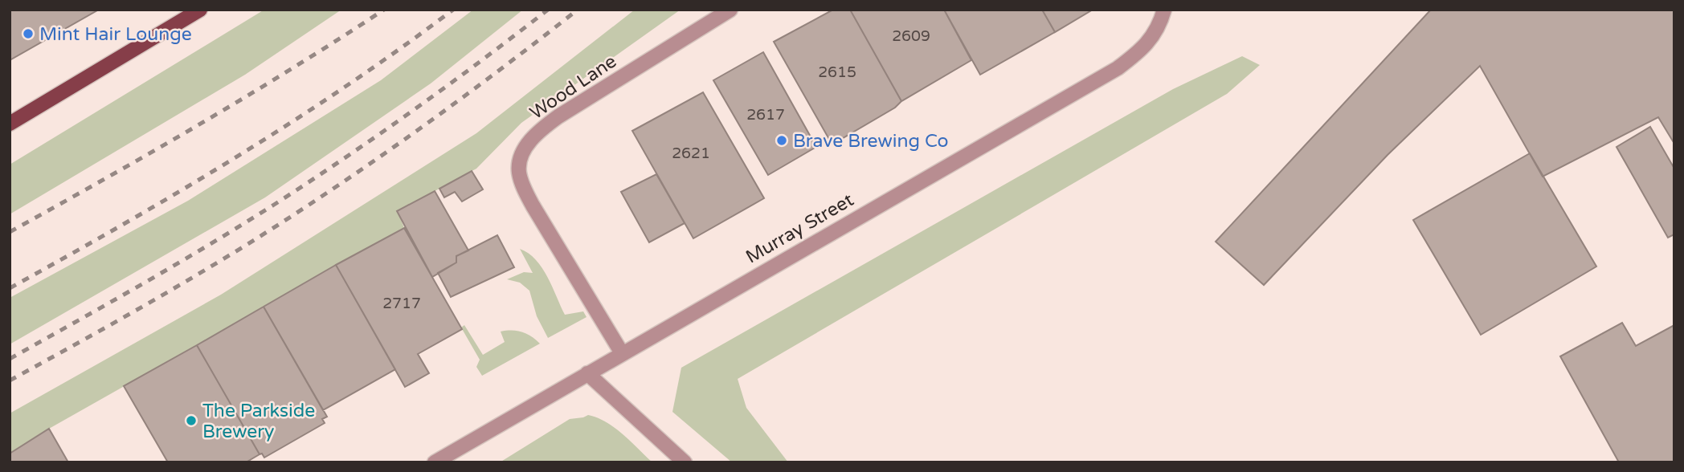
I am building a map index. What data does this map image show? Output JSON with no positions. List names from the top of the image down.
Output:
{
  "streets": {
    "street": ["Wood Lane", "Murray Street"]
  },
  "crossings": [
    ["Wood Lane", "Murray Street"]
  ],
  "places": ["Mint Hair Lounge", "Brave Brewing Co", "The Parkside Brewery"],
  "house_numbers": [
    "2609",
    "2615",
    "2617",
    "2621",
    "2717"
  ]
}
